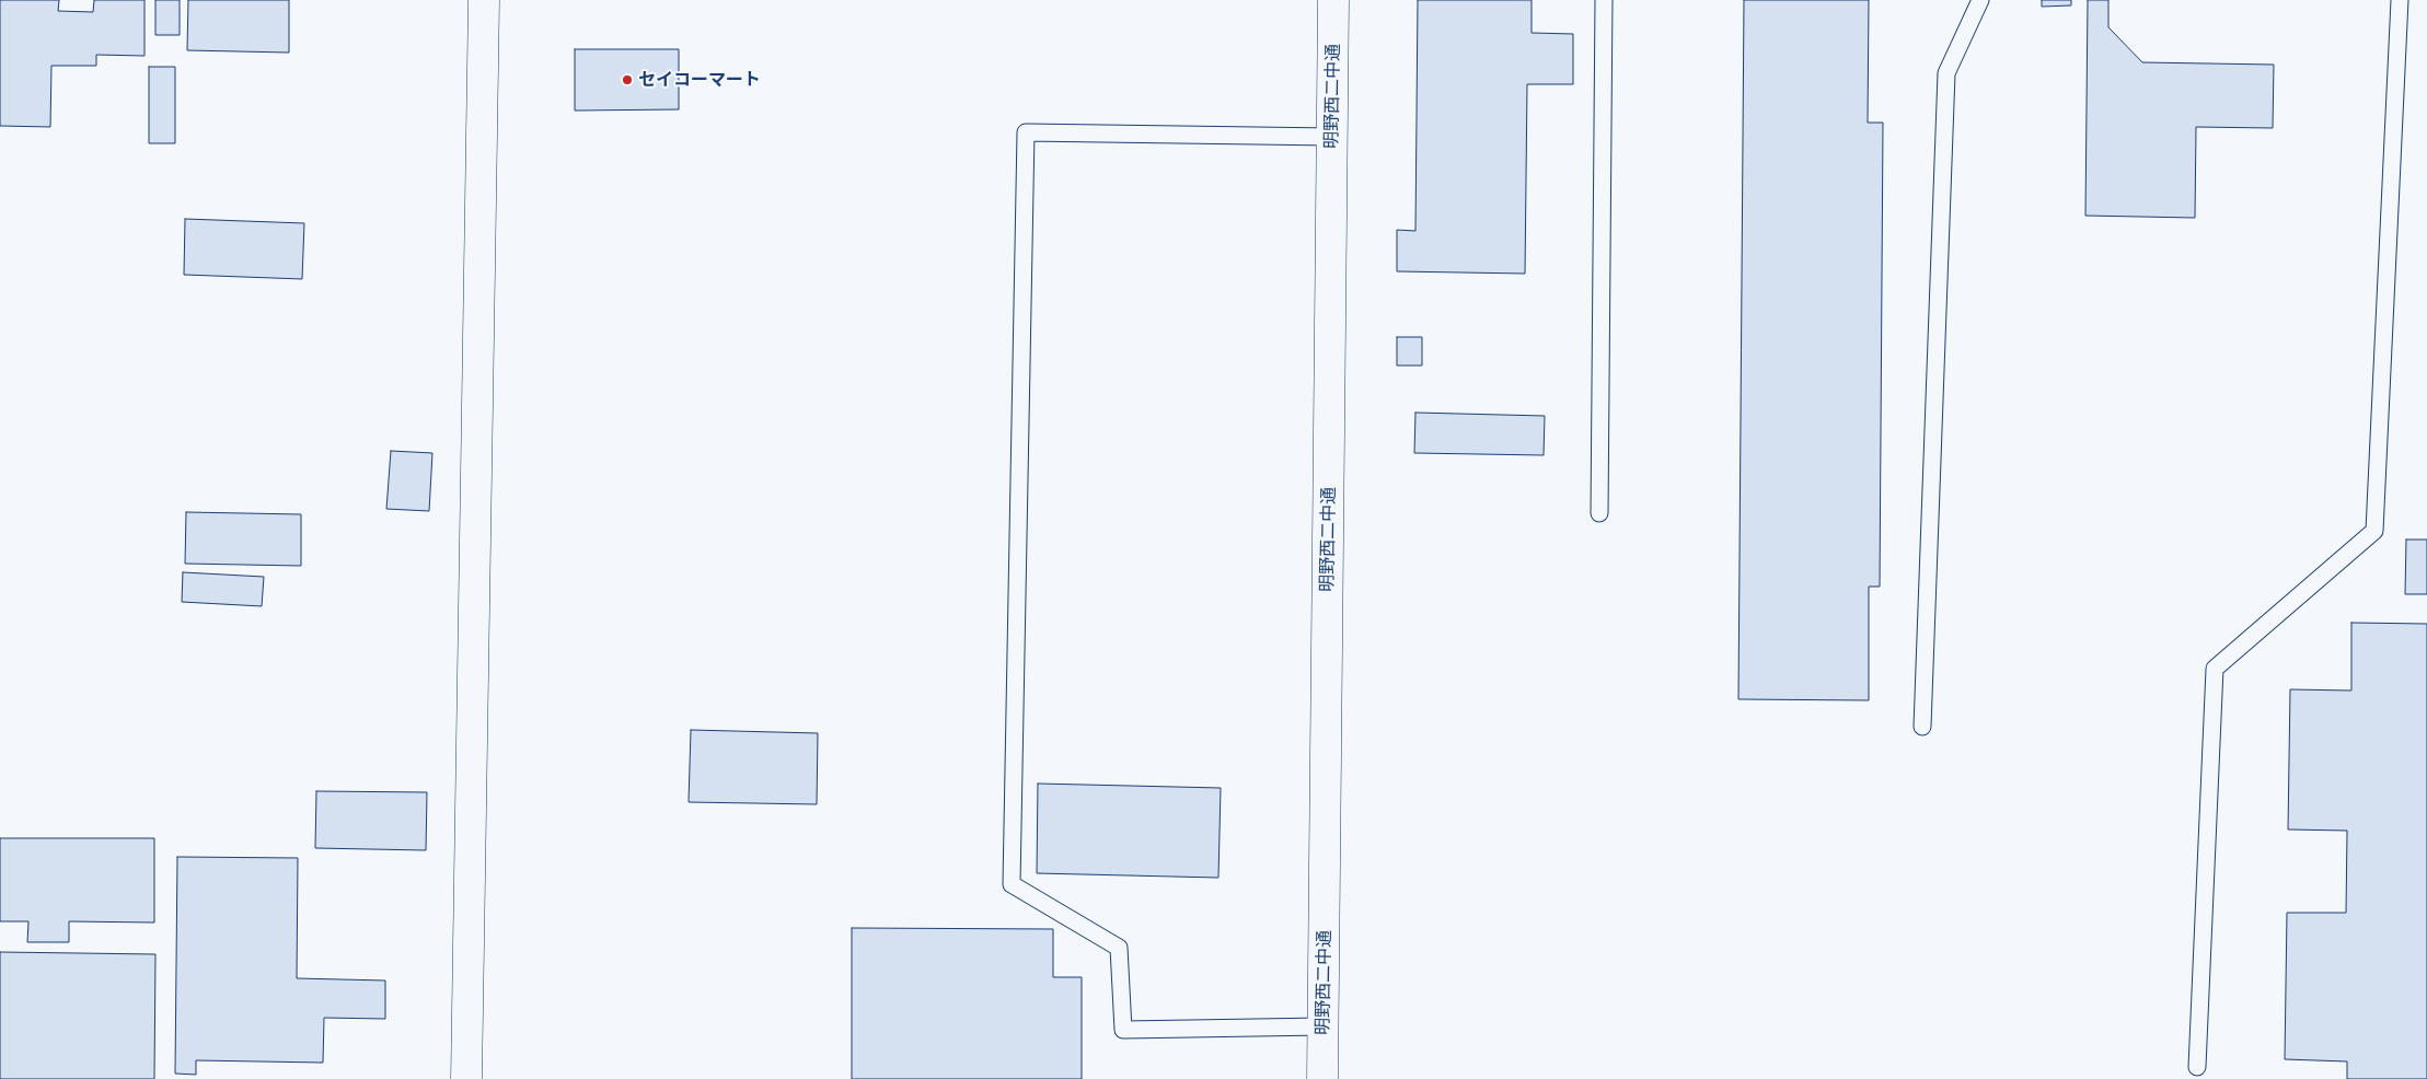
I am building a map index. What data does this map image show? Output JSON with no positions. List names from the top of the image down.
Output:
{
  "streets": {
    "street": ["明野西二中通"]
  },
  "places": ["セイコーマート"]
}
